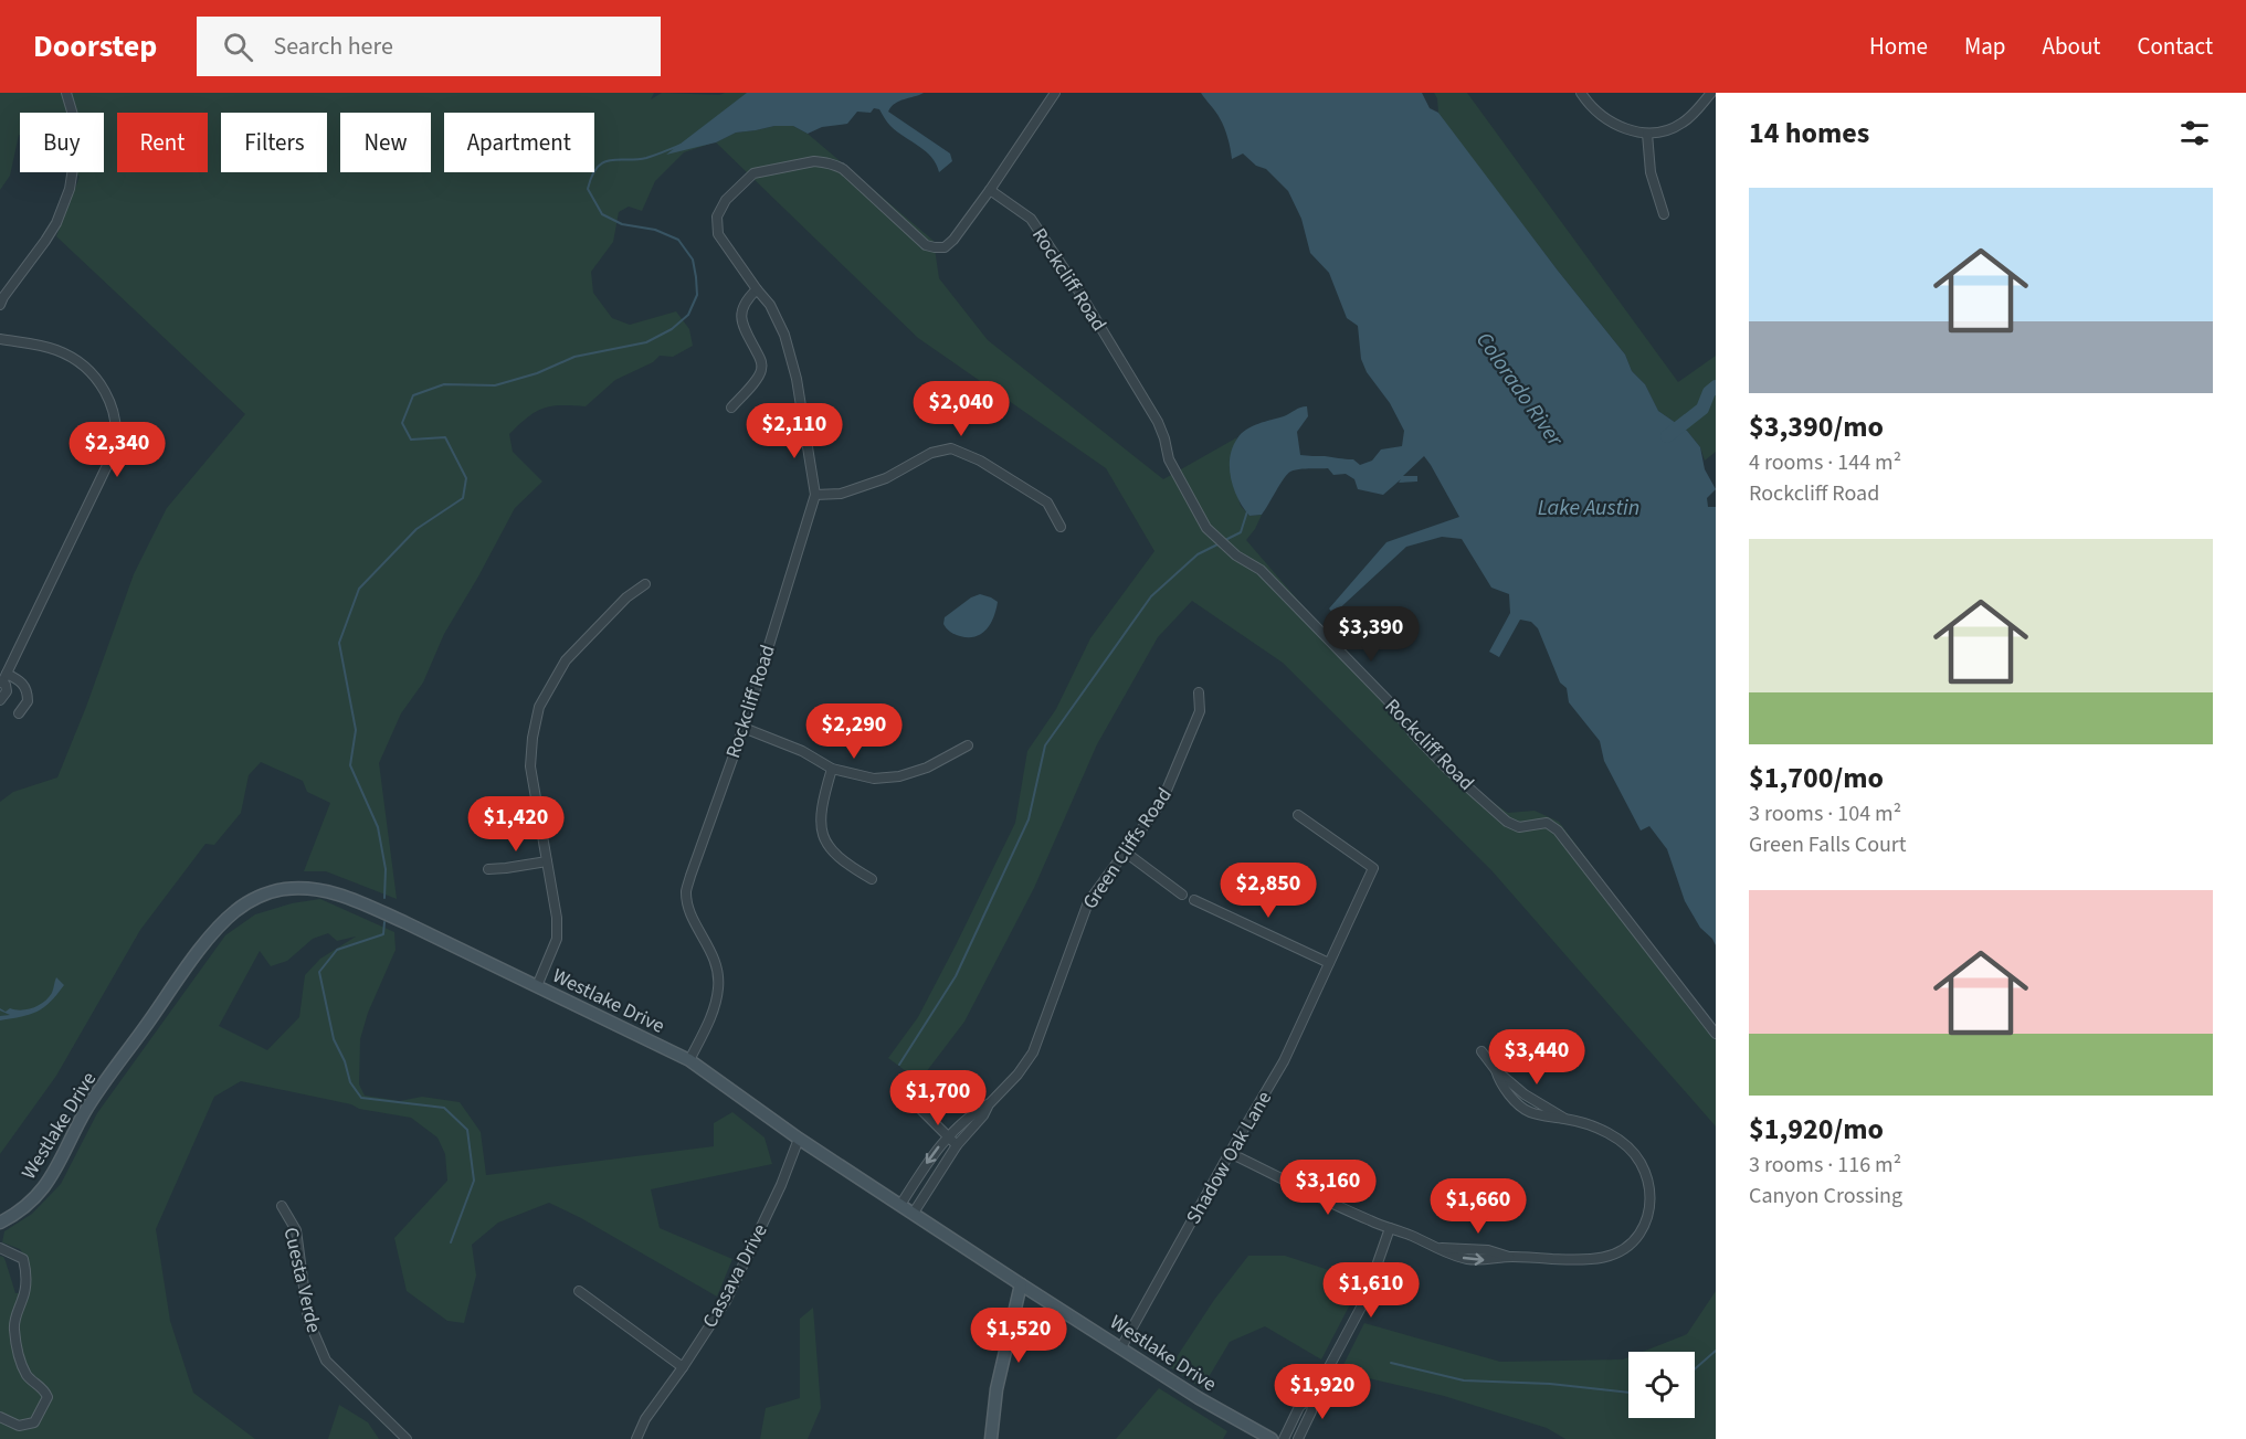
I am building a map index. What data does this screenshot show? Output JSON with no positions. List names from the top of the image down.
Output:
{
  "streets": {
    "street": [
      "Rockcliff Road",
      "Green Cliffs Road",
      "Westlake Drive",
      "Shadow Oak Lane",
      "Cassava Drive",
      "Cuesta Verde"
    ]
  },
  "crossings": [
    ["Rockcliff Road", "Westlake Drive"],
    ["Green Cliffs Road", "Westlake Drive"],
    ["Westlake Drive", "Shadow Oak Lane"],
    ["Westlake Drive", "Cassava Drive"]
  ],
  "water": ["Colorado River", "Lake Austin"],
  "page": {
    "header": "Doorstep",
    "search": "Search here",
    "nav": [
      "Home",
      "Map",
      "About",
      "Contact"
    ],
    "heading": "14 homes",
    "chip": [
      "Buy",
      "Rent",
      "Filters",
      "New",
      "Apartment"
    ],
    "list": [
      {
        "name": "$3,390/mo",
        "note": "4 rooms · 144 m² · Rockcliff Road"
      },
      {
        "name": "$1,700/mo",
        "note": "3 rooms · 104 m² · Green Falls Court"
      },
      {
        "name": "$1,920/mo",
        "note": "3 rooms · 116 m² · Canyon Crossing"
      }
    ],
    "price": [
      "$2,040",
      "$2,110",
      "$2,340",
      "$3,390",
      "$2,290",
      "$1,420",
      "$2,850",
      "$3,440",
      "$1,700",
      "$3,160",
      "$1,660",
      "$1,610",
      "$1,520",
      "$1,920"
    ]
  }
}
